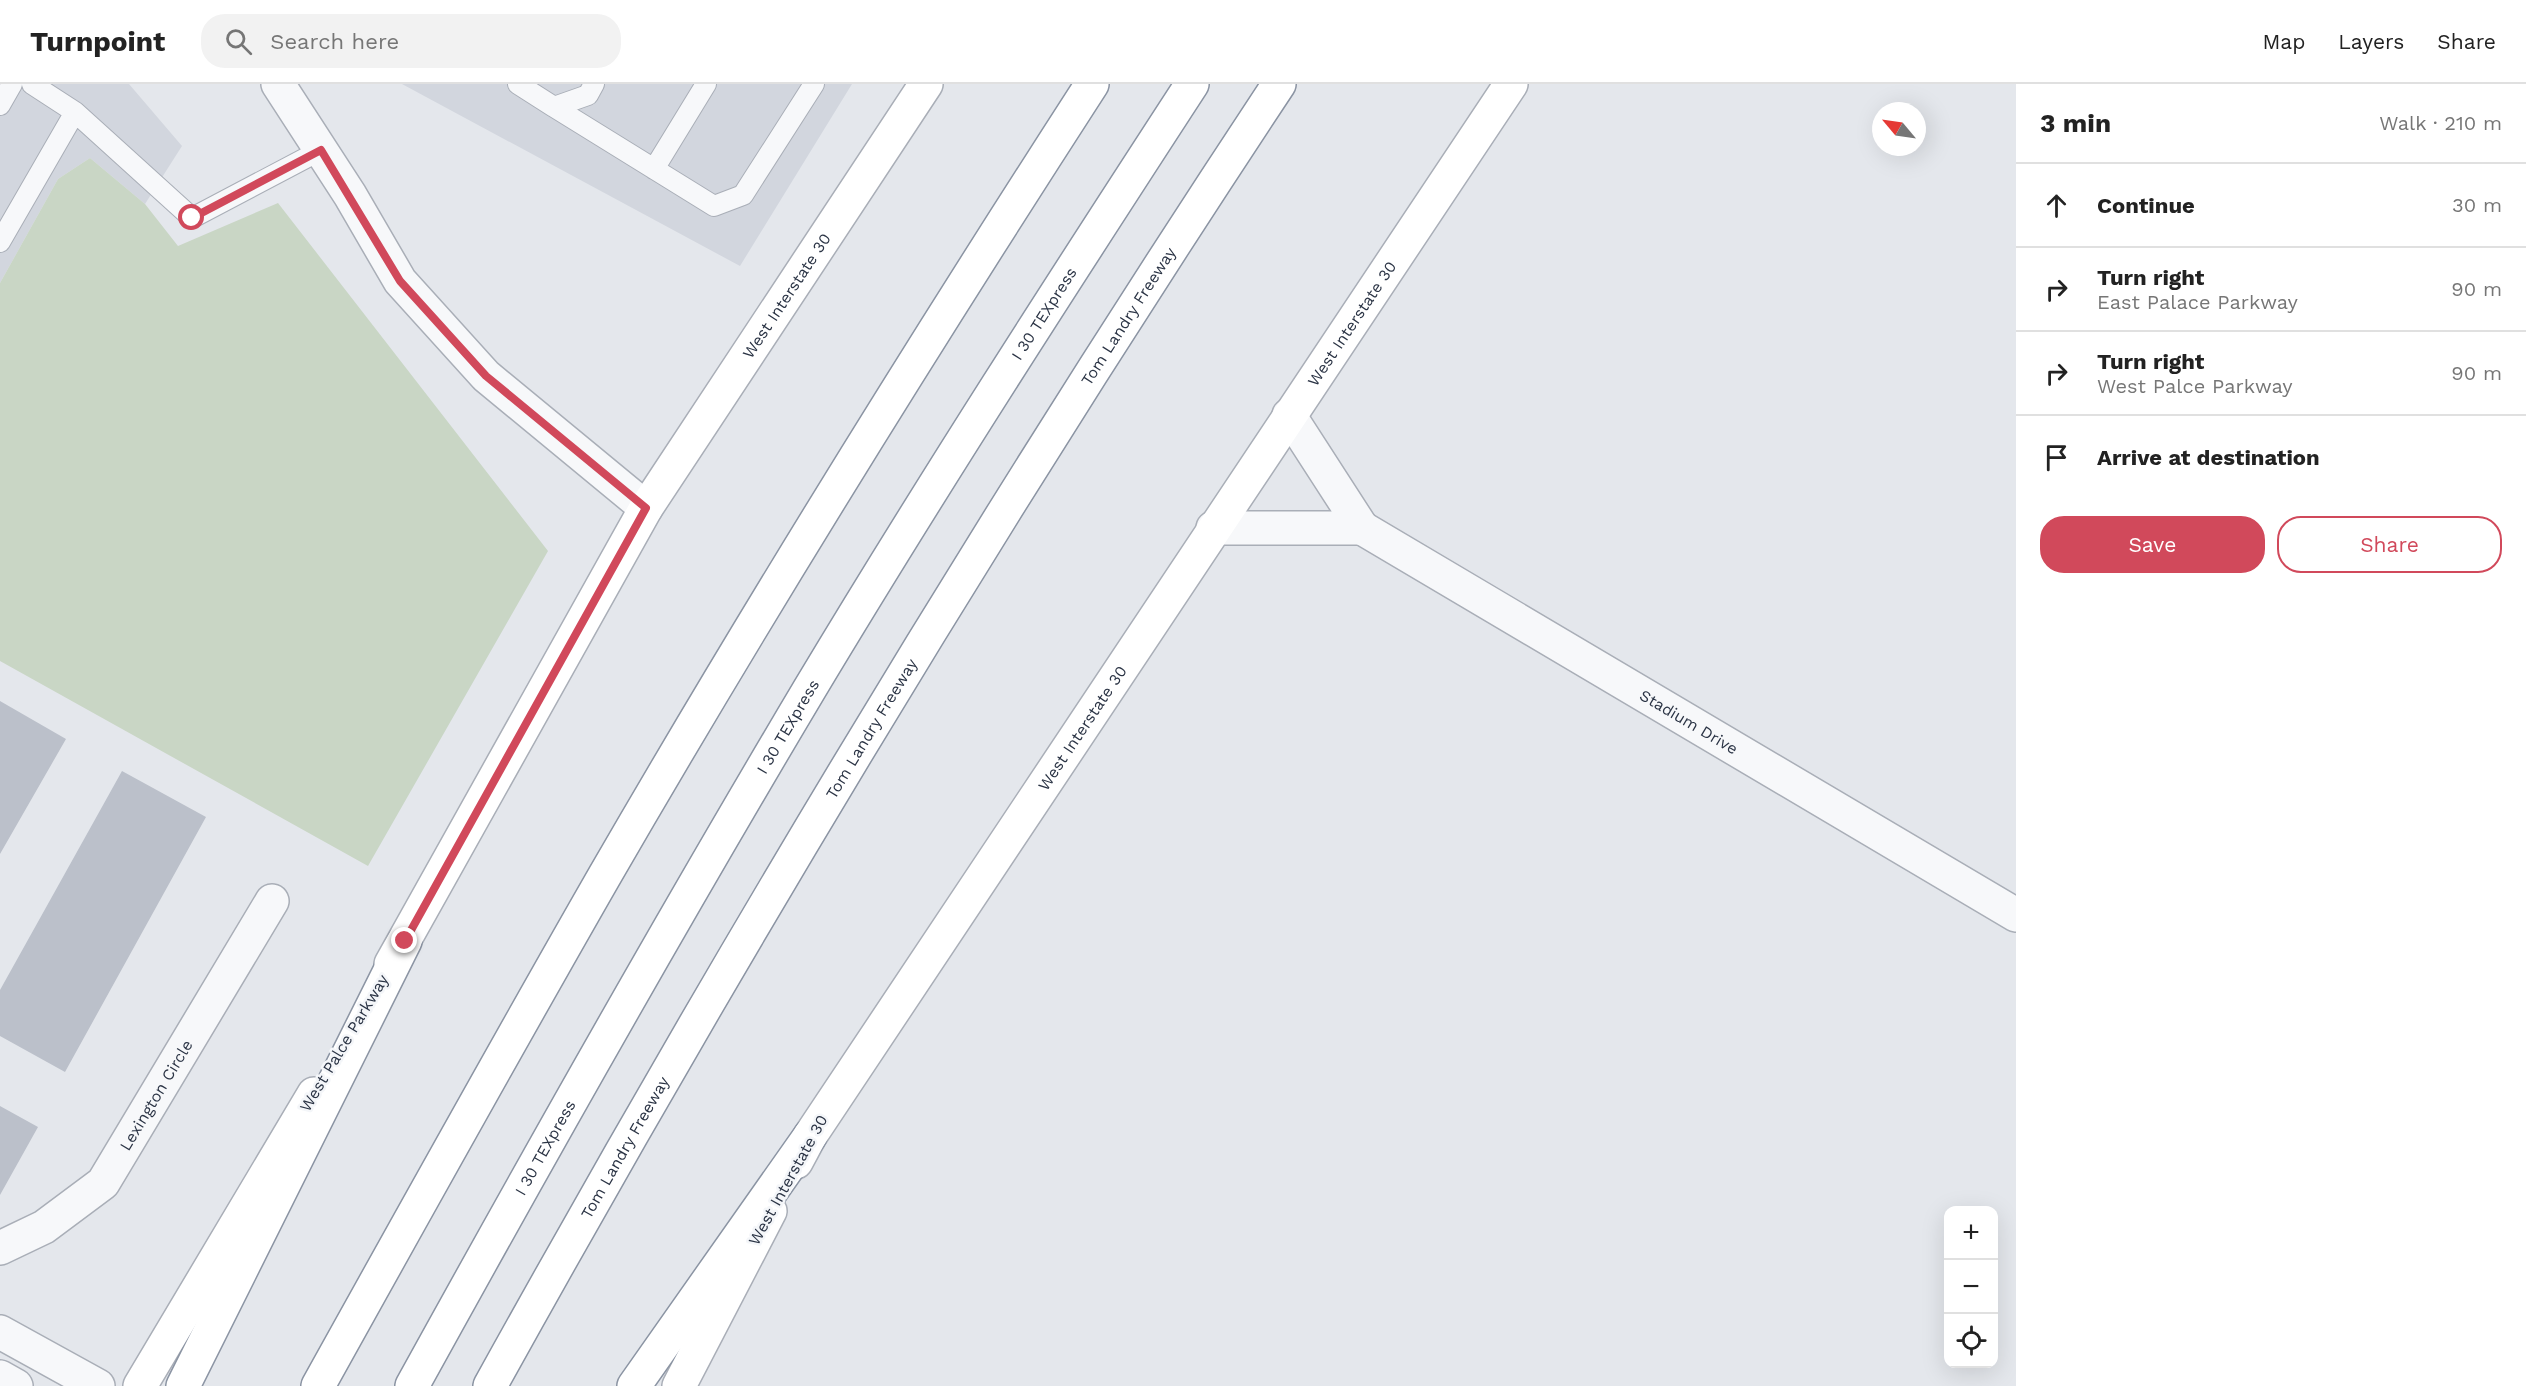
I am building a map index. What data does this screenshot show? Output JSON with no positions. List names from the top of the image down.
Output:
{
  "streets": {
    "main road": [
      "West Interstate 30",
      "I 30 TEXpress",
      "Tom Landry Freeway",
      "West Palce Parkway"
    ],
    "street": ["Stadium Drive", "Lexington Circle"]
  },
  "crossings": [
    ["West Interstate 30", "Stadium Drive"],
    ["West Interstate 30", "West Palce Parkway"]
  ],
  "north": "top left",
  "page": {
    "header": "Turnpoint",
    "search": "Search here",
    "nav": ["Map", "Layers", "Share"],
    "heading": ["3 min", "Walk · 210 m"],
    "list": [
      ["Continue", "30 m"],
      ["Turn right", "East Palace Parkway", "90 m"],
      ["Turn right", "West Palce Parkway", "90 m"],
      "Arrive at destination"
    ],
    "buttons": ["Save", "Share"],
    "map_buttons": ["+", "−"]
  }
}
